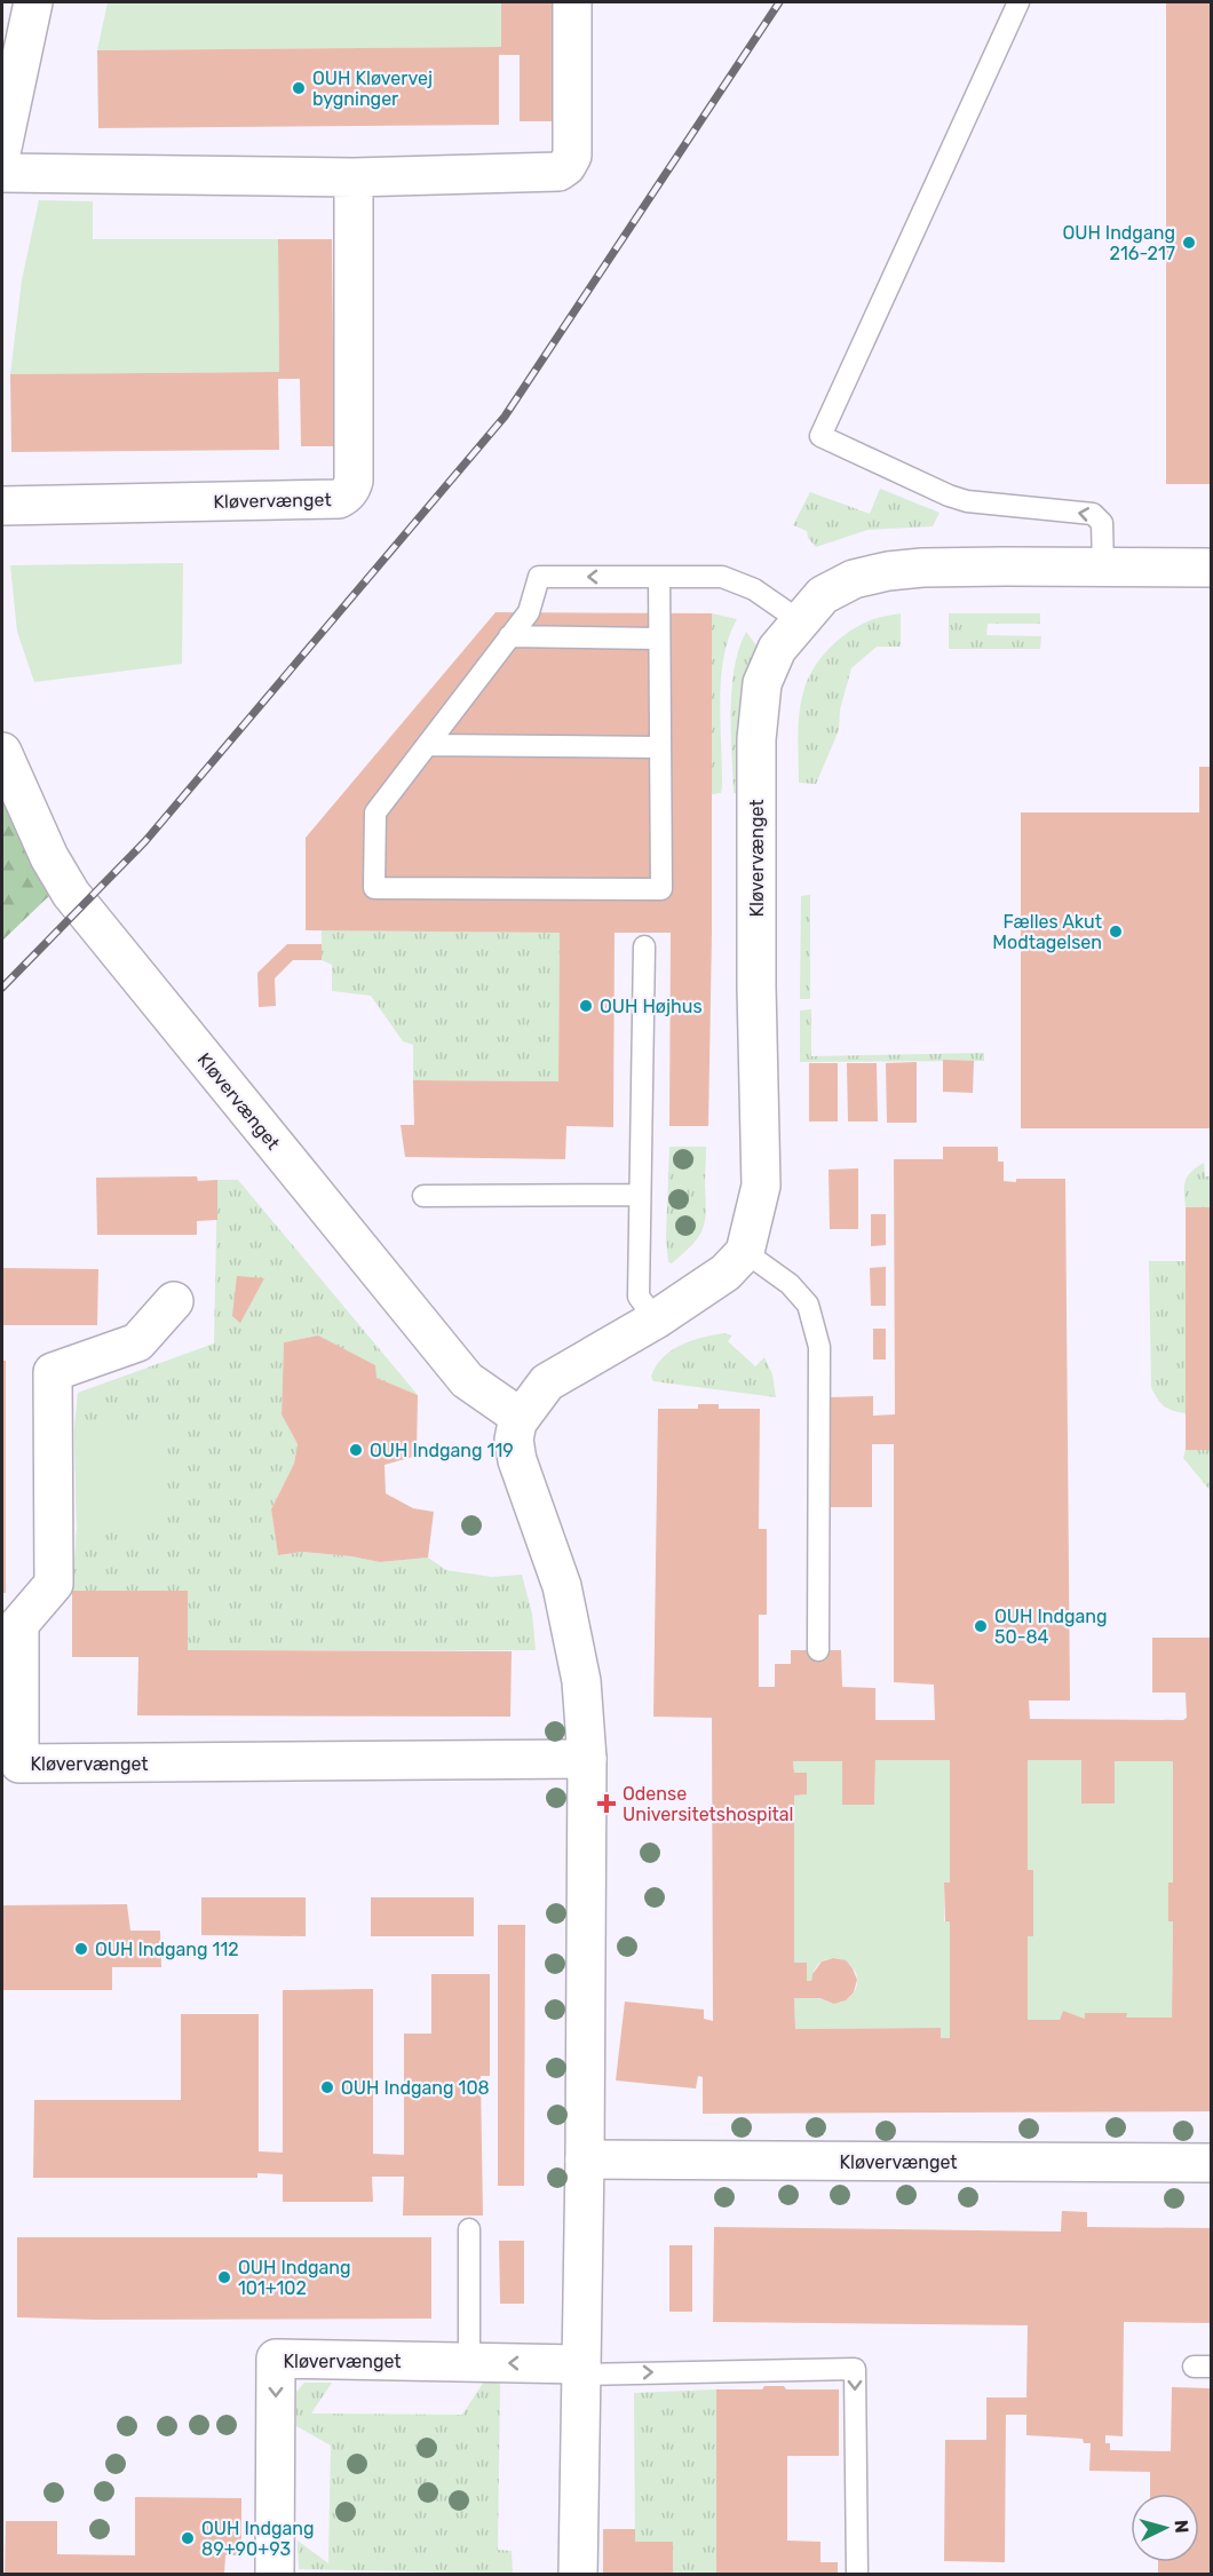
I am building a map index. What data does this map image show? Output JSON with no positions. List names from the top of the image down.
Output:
{
  "streets": {
    "street": ["Kløvervænget"]
  },
  "places": {
    "other": [
      "OUH Kløvervej bygninger",
      "OUH Indgang 216-217",
      "Fælles Akut Modtagelsen",
      "OUH Højhus",
      "OUH Indgang 119",
      "OUH Indgang 50-84",
      "OUH Indgang 112",
      "OUH Indgang 108",
      "OUH Indgang 101+102",
      "OUH Indgang 89+90+93"
    ],
    "health": ["Odense Universitetshospital"]
  },
  "north": "right"
}
